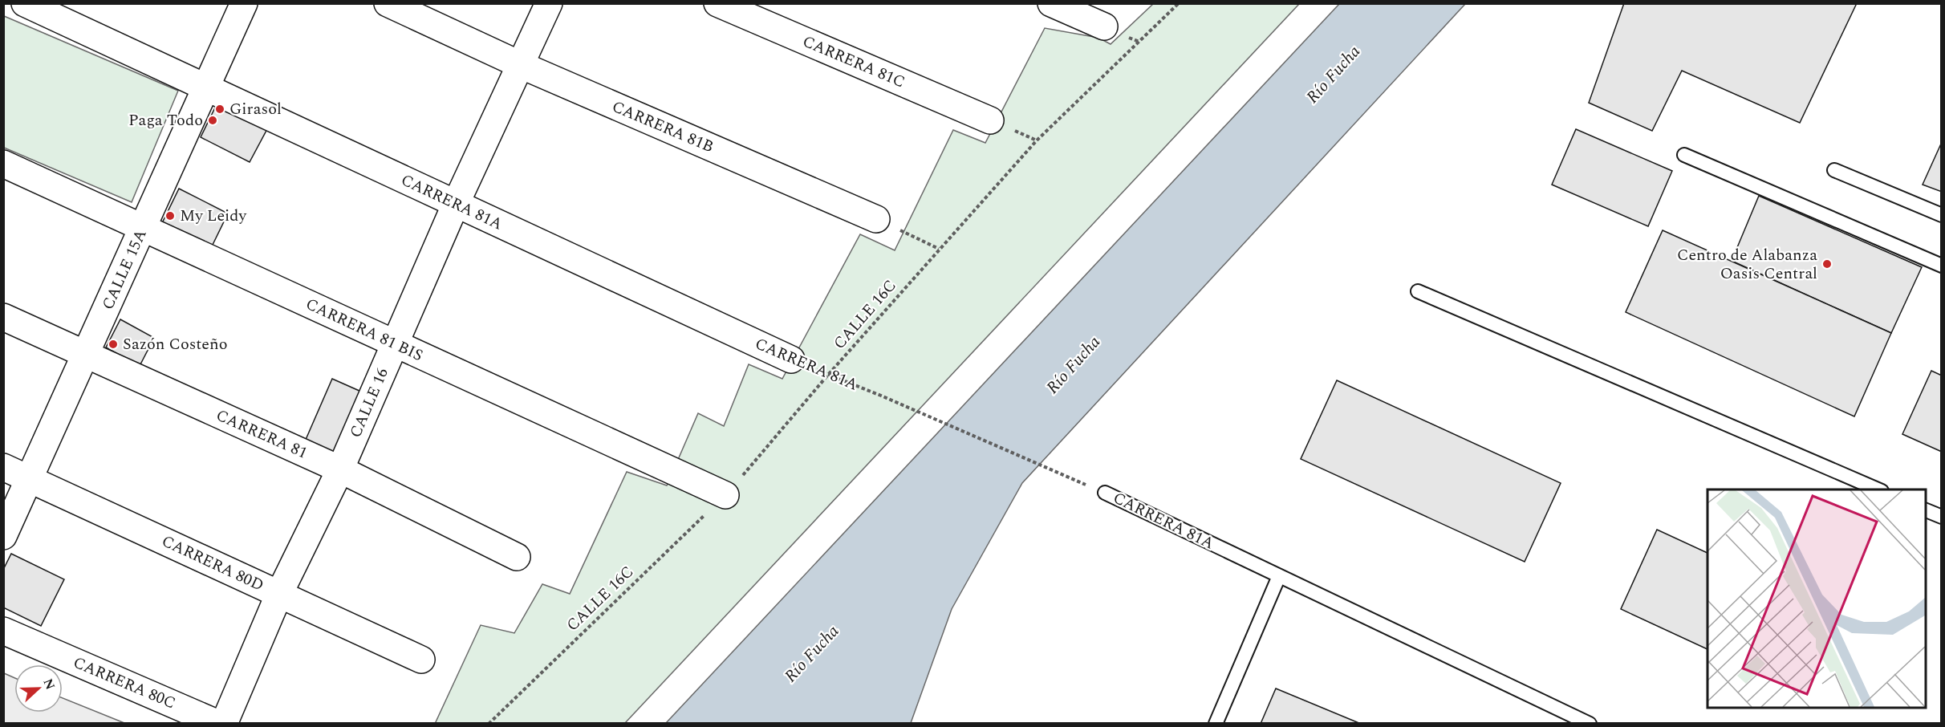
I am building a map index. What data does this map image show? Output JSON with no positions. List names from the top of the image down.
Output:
{
  "streets": {
    "street": [
      "CARRERA 81C",
      "CARRERA 81B",
      "CARRERA 81A",
      "CALLE 15A",
      "CARRERA 81 BIS",
      "CALLE 16",
      "CARRERA 81",
      "CARRERA 80D",
      "CARRERA 80C"
    ],
    "path": ["CALLE 16C"]
  },
  "crossings": [
    ["CARRERA 81B", "CALLE 16"],
    ["CARRERA 81A", "CALLE 15A"],
    ["CARRERA 81A", "CALLE 16C"],
    ["CARRERA 81A", "CALLE 16"],
    ["CALLE 15A", "CARRERA 81 BIS"],
    ["CALLE 15A", "CARRERA 81"],
    ["CALLE 15A", "CARRERA 80D"],
    ["CALLE 16C", "CARRERA 81 BIS"],
    ["CARRERA 81 BIS", "CALLE 16"],
    ["CALLE 16", "CARRERA 81"],
    ["CALLE 16", "CARRERA 80D"]
  ],
  "water": ["Río Fucha"],
  "places": [
    "Girasol",
    "Paga Todo",
    "My Leidy",
    "Centro de Alabanza Oasis Central",
    "Sazón Costeño"
  ],
  "north": "right"
}
